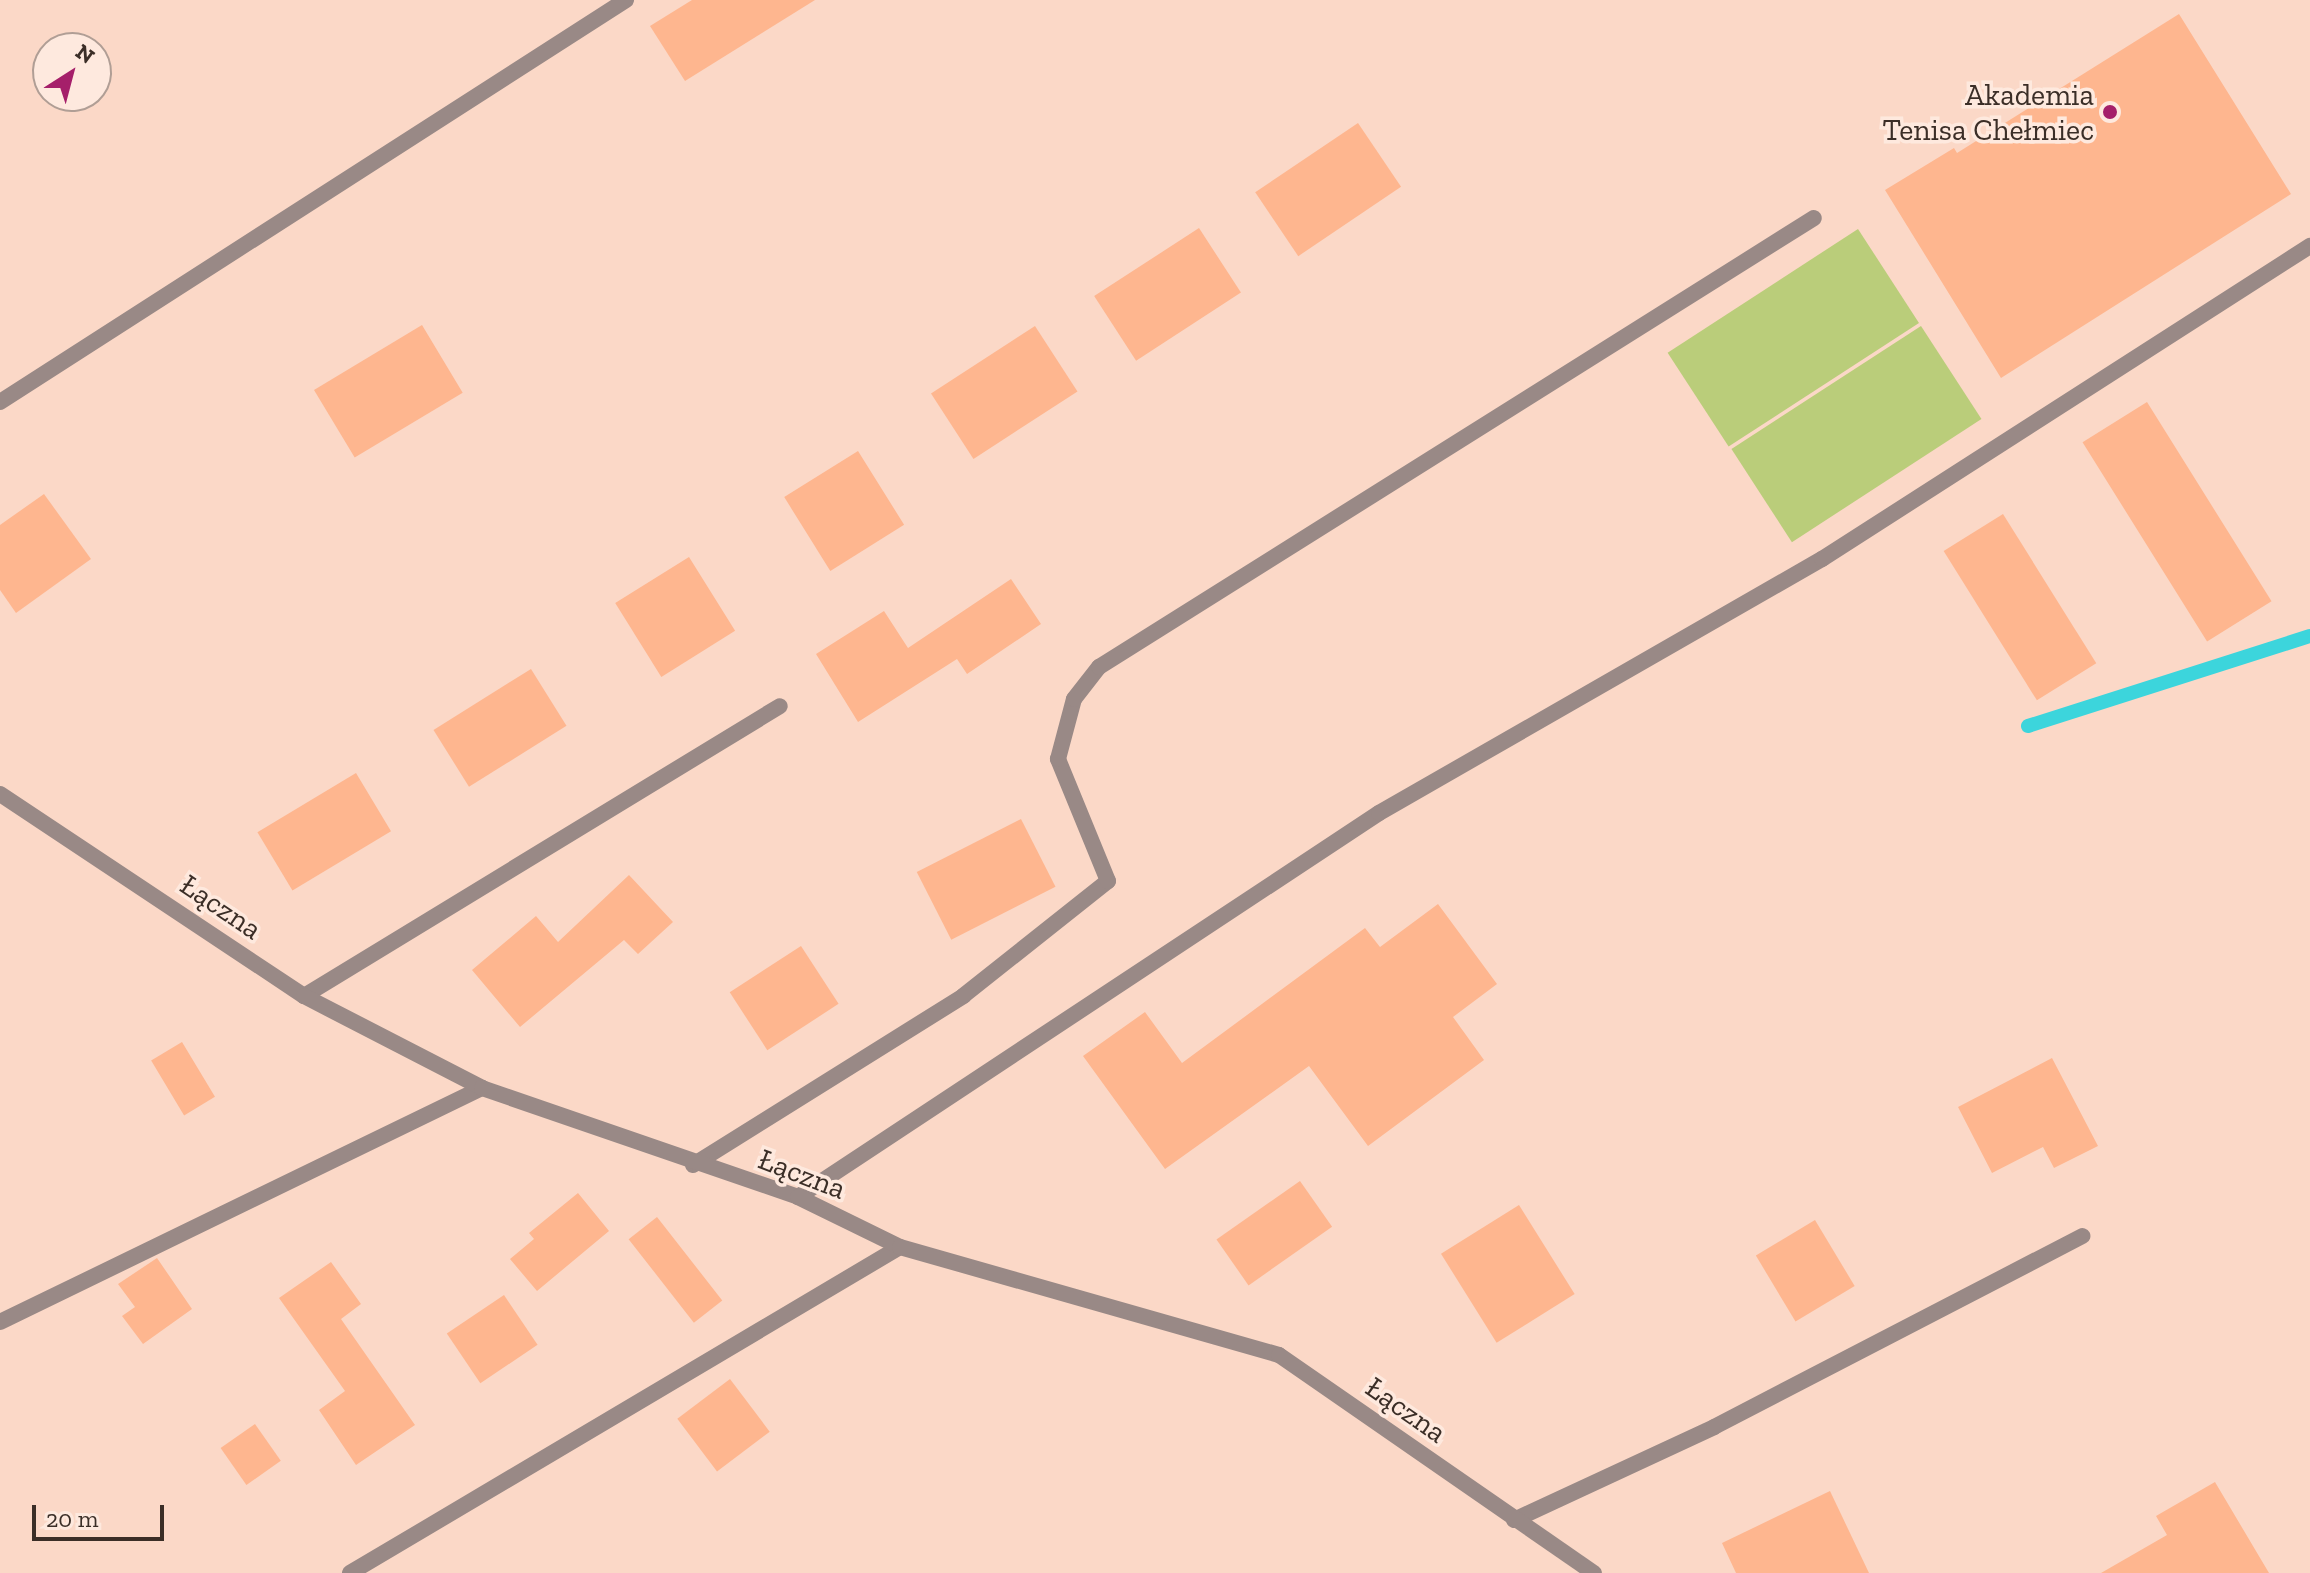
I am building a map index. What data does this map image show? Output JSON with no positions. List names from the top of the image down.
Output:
{
  "streets": {
    "street": ["Łączna"]
  },
  "places": ["Akademia Tenisa Chełmiec"],
  "scale_bar": "20 m",
  "north": "top right"
}
